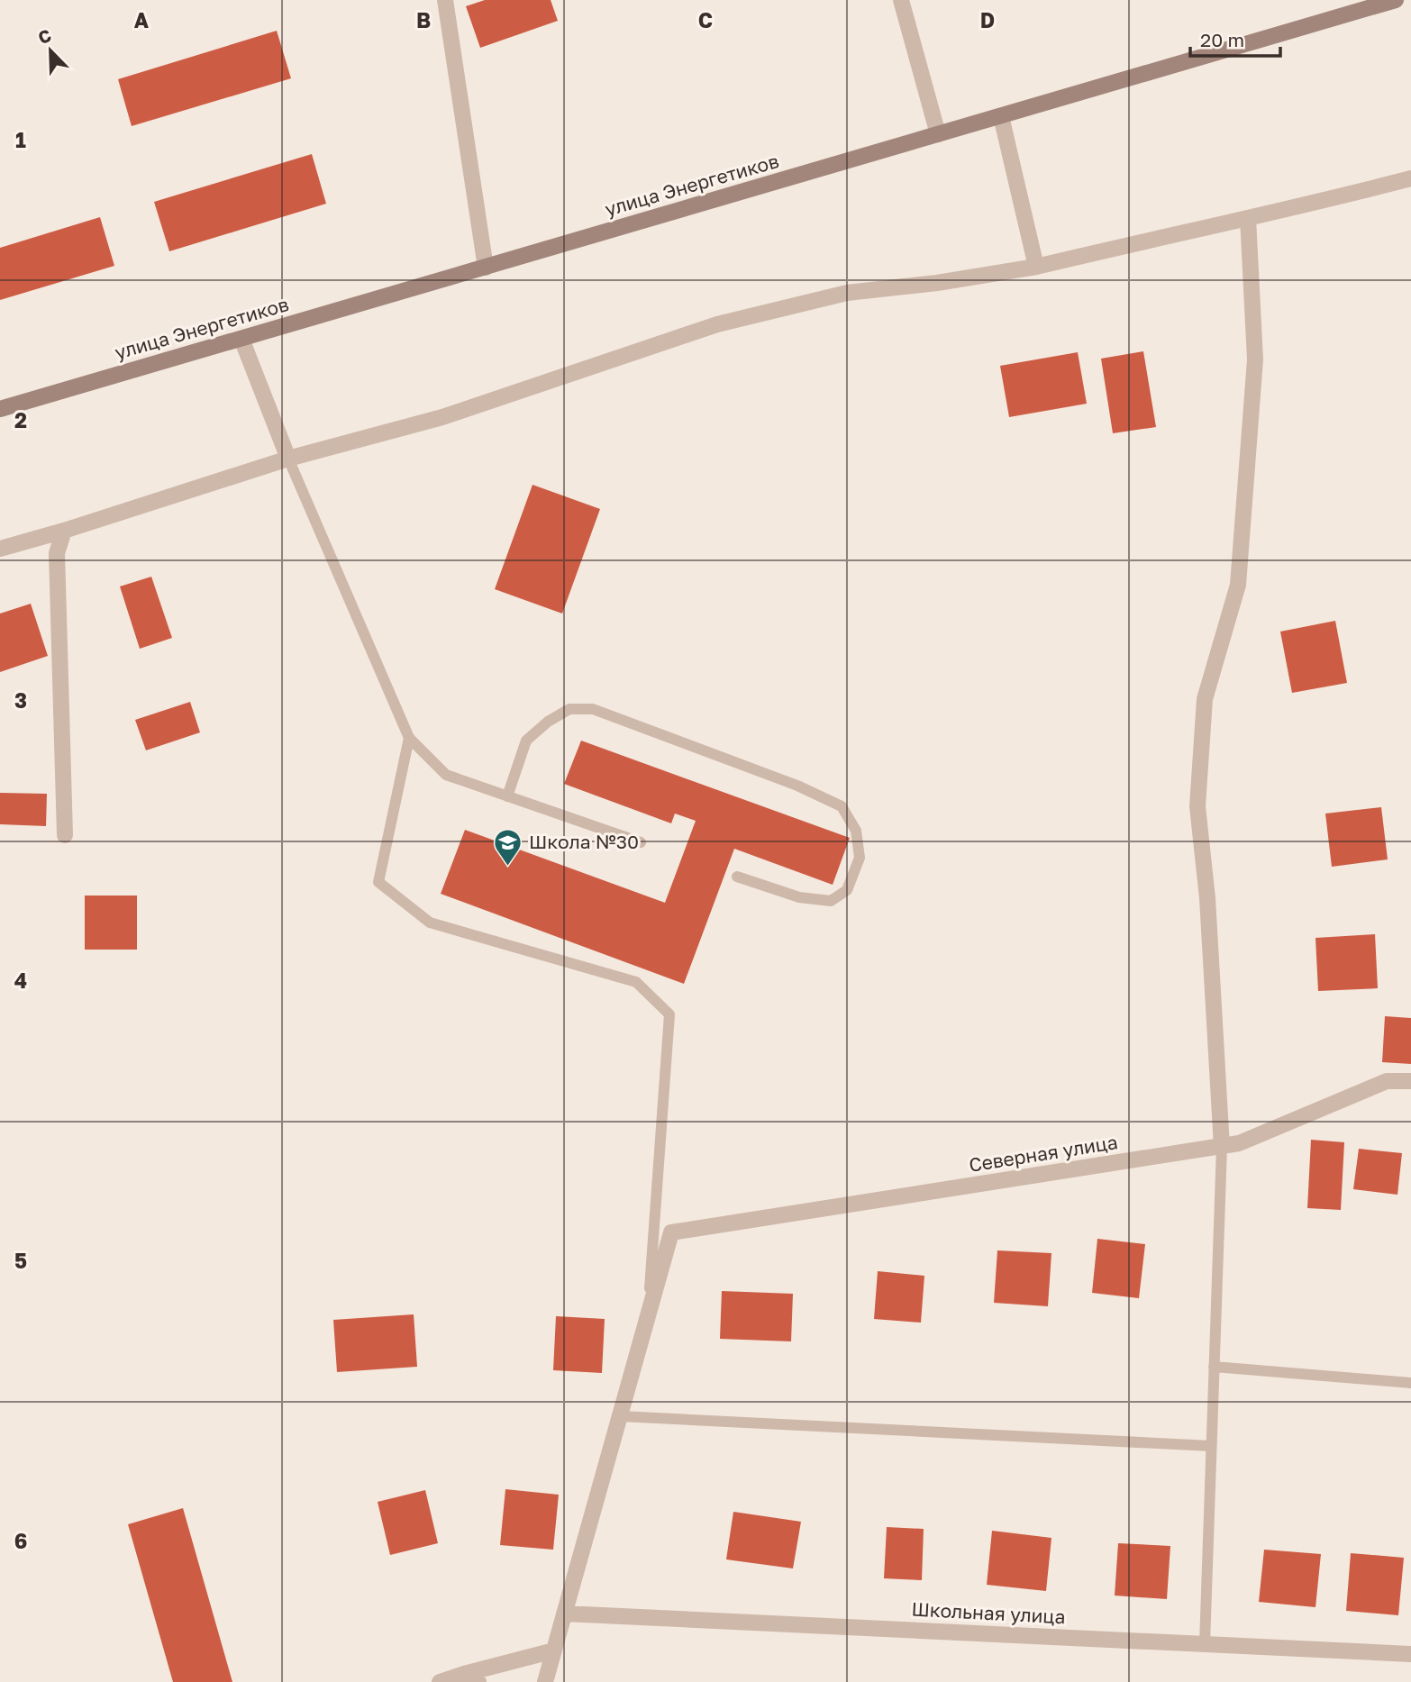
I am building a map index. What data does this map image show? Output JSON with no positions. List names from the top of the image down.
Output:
{
  "streets": {
    "street": ["улица Энергетиков", "Северная улица", "Школьная улица"]
  },
  "places": {
    "school or university": ["Школа №30"]
  },
  "scale_bar": "20 m",
  "north": "top left",
  "grid": {
    "columns": [
      "A",
      "B",
      "C",
      "D"
    ],
    "rows": [
      "1",
      "2",
      "3",
      "4",
      "5",
      "6"
    ]
  }
}
